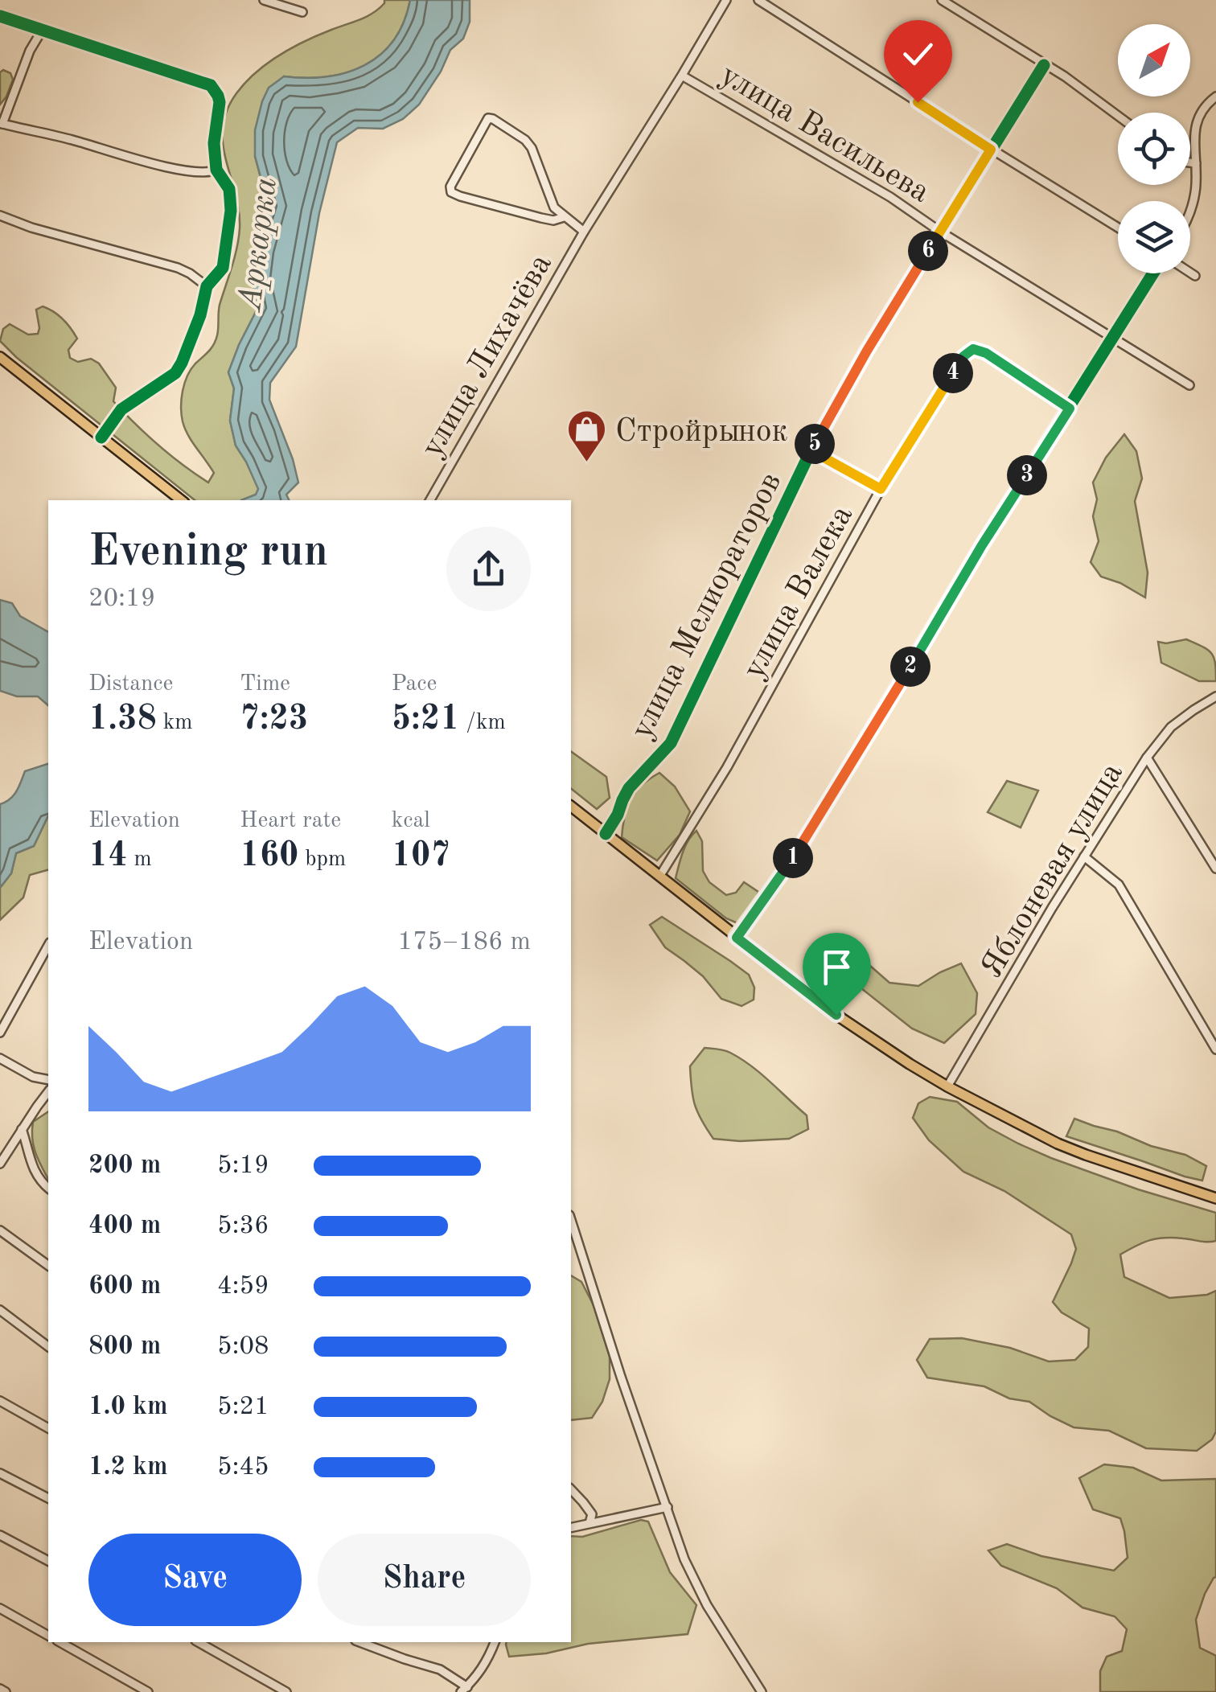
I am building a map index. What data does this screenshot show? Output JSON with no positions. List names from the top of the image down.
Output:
{
  "streets": {
    "street": [
      "улица Васильева",
      "улица Лихачёва",
      "улица Валека",
      "улица Мелиораторов",
      "Яблоневая улица"
    ]
  },
  "crossings": [
    ["улица Васильева", "улица Лихачёва"],
    ["улица Васильева", "улица Мелиораторов"]
  ],
  "water": ["Аркарка"],
  "places": {
    "shop": ["Стройрынок"]
  },
  "north": "top right",
  "page": {
    "pins": [
      "6",
      "4",
      "5",
      "3",
      "2",
      "1"
    ],
    "heading": ["Evening run", "20:19"],
    "stats": [
      ["Distance", "1.38 km"],
      ["Time", "7:23"],
      ["Pace", "5:21 /km"],
      ["Elevation", "14 m"],
      ["Heart rate", "160 bpm"],
      ["kcal", "107"]
    ],
    "chart": ["Elevation", "175–186 m"],
    "list": [
      {
        "name": "200 m",
        "note": "5:19"
      },
      {
        "name": "400 m",
        "note": "5:36"
      },
      {
        "name": "600 m",
        "note": "4:59"
      },
      {
        "name": "800 m",
        "note": "5:08"
      },
      {
        "name": "1.0 km",
        "note": "5:21"
      },
      {
        "name": "1.2 km",
        "note": "5:45"
      }
    ],
    "buttons": ["Save", "Share"]
  }
}
